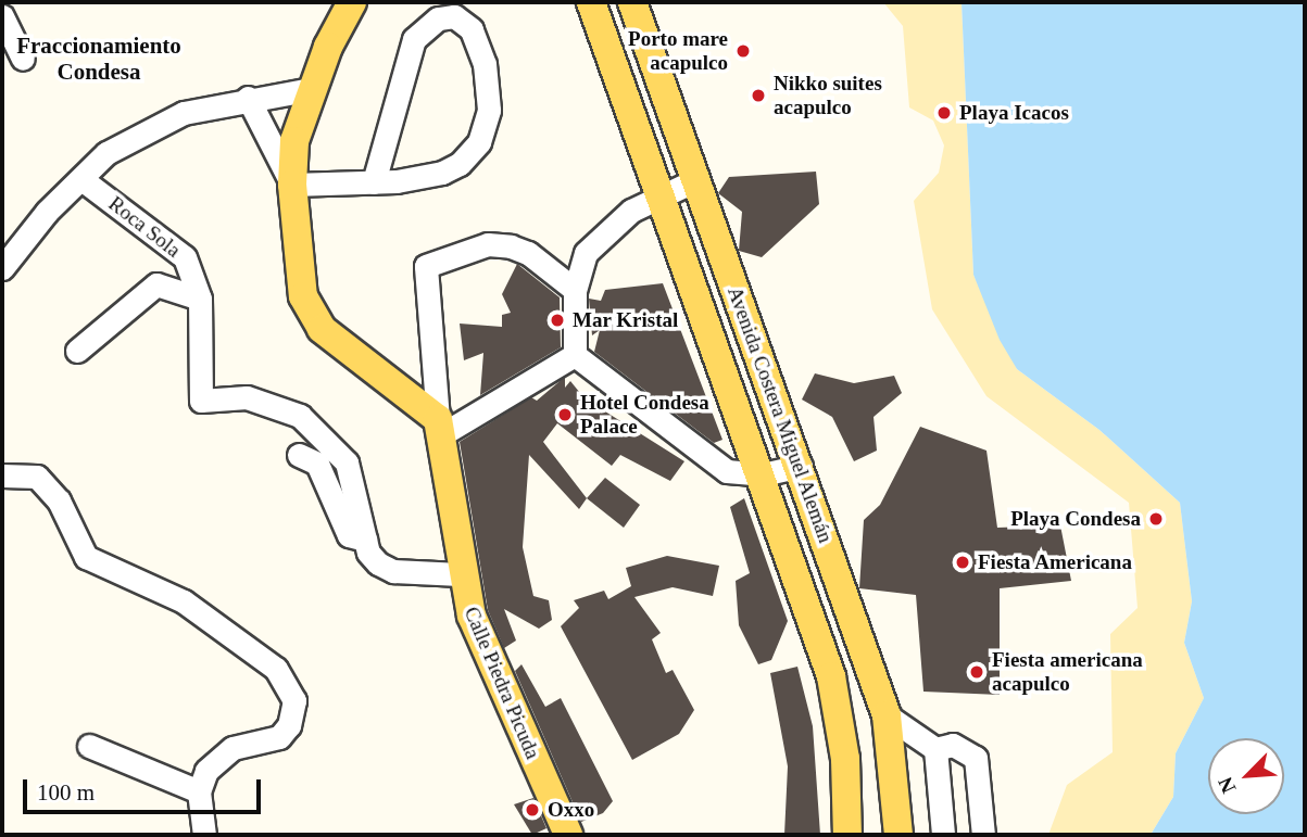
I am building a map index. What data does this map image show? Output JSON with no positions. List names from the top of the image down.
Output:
{
  "streets": {
    "main road": ["Avenida Costera Miguel Alemán", "Calle Piedra Picuda"],
    "street": ["Roca Sola"]
  },
  "districts": ["Fraccionamiento Condesa"],
  "places": [
    "Porto mare acapulco",
    "Nikko suites acapulco",
    "Playa Icacos",
    "Mar Kristal",
    "Hotel Condesa Palace",
    "Playa Condesa",
    "Fiesta Americana",
    "Fiesta americana acapulco",
    "Oxxo"
  ],
  "scale_bar": "100 m",
  "north": "bottom left"
}
